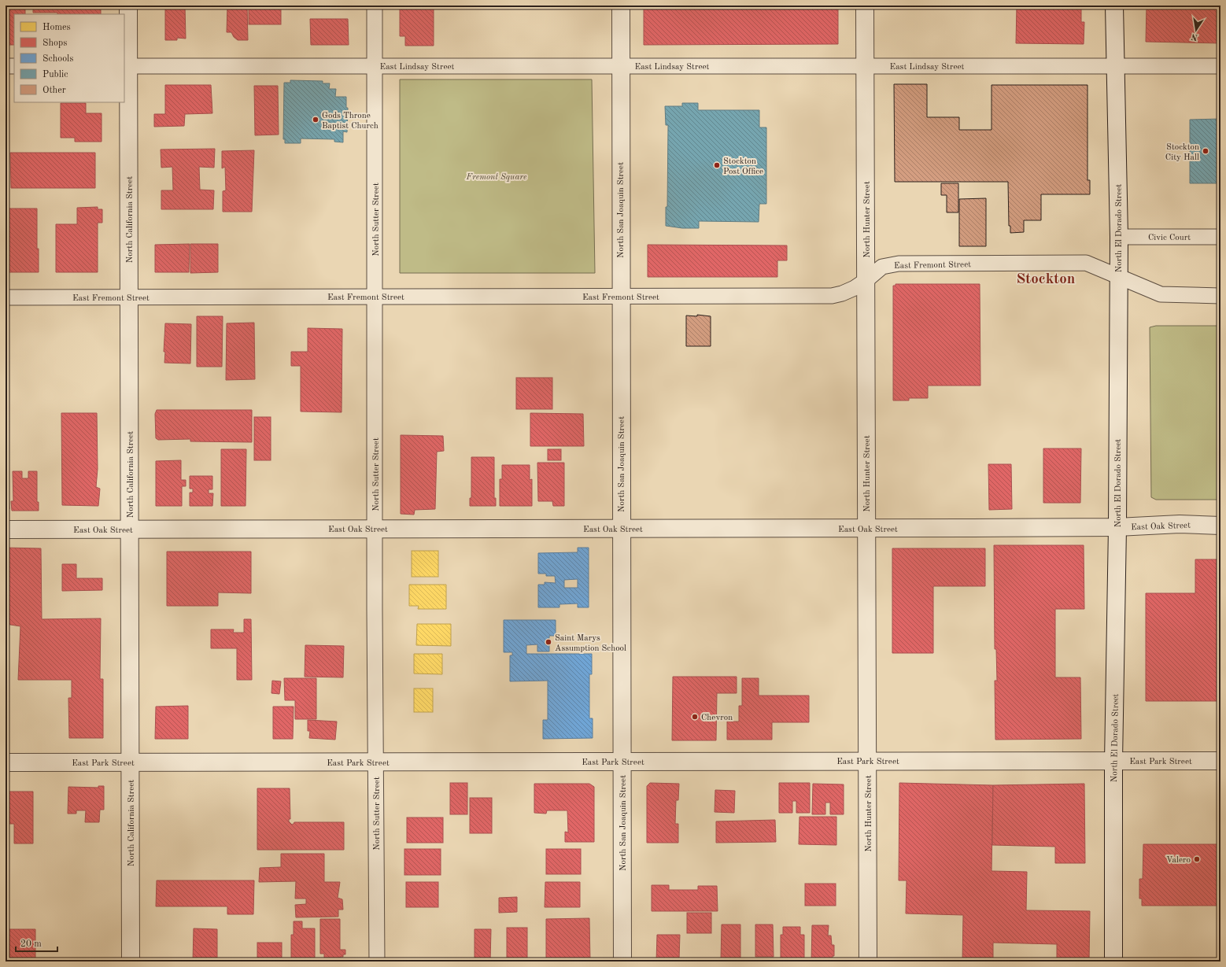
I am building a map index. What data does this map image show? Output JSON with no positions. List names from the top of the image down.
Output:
{
  "streets": {
    "street": [
      "East Lindsay Street",
      "North San Joaquin Street",
      "North California Street",
      "North Sutter Street",
      "North Hunter Street",
      "North El Dorado Street",
      "Civic Court",
      "East Fremont Street",
      "East Oak Street",
      "East Park Street"
    ]
  },
  "crossings": [
    ["East Lindsay Street", "North San Joaquin Street"],
    ["East Lindsay Street", "North California Street"],
    ["East Lindsay Street", "North Sutter Street"],
    ["East Lindsay Street", "North Hunter Street"],
    ["East Lindsay Street", "North El Dorado Street"],
    ["North San Joaquin Street", "East Fremont Street"],
    ["North San Joaquin Street", "East Oak Street"],
    ["North San Joaquin Street", "East Park Street"],
    ["North California Street", "East Fremont Street"],
    ["North California Street", "East Oak Street"],
    ["North California Street", "East Park Street"],
    ["North Sutter Street", "East Fremont Street"],
    ["North Sutter Street", "East Oak Street"],
    ["North Sutter Street", "East Park Street"],
    ["North Hunter Street", "East Fremont Street"],
    ["North Hunter Street", "East Oak Street"],
    ["North Hunter Street", "East Park Street"],
    ["North El Dorado Street", "Civic Court"],
    ["North El Dorado Street", "East Fremont Street"],
    ["North El Dorado Street", "East Oak Street"],
    ["North El Dorado Street", "East Park Street"]
  ],
  "districts": ["Stockton"],
  "parks": ["Fremont Square"],
  "places": [
    "Gods Throne Baptist Church",
    "Stockton City Hall",
    "Stockton Post Office",
    "Saint Marys Assumption School",
    "Chevron",
    "Valero"
  ],
  "legend": [
    "Homes",
    "Shops",
    "Schools",
    "Public",
    "Other"
  ],
  "scale_bar": "20 m",
  "north": "bottom"
}
